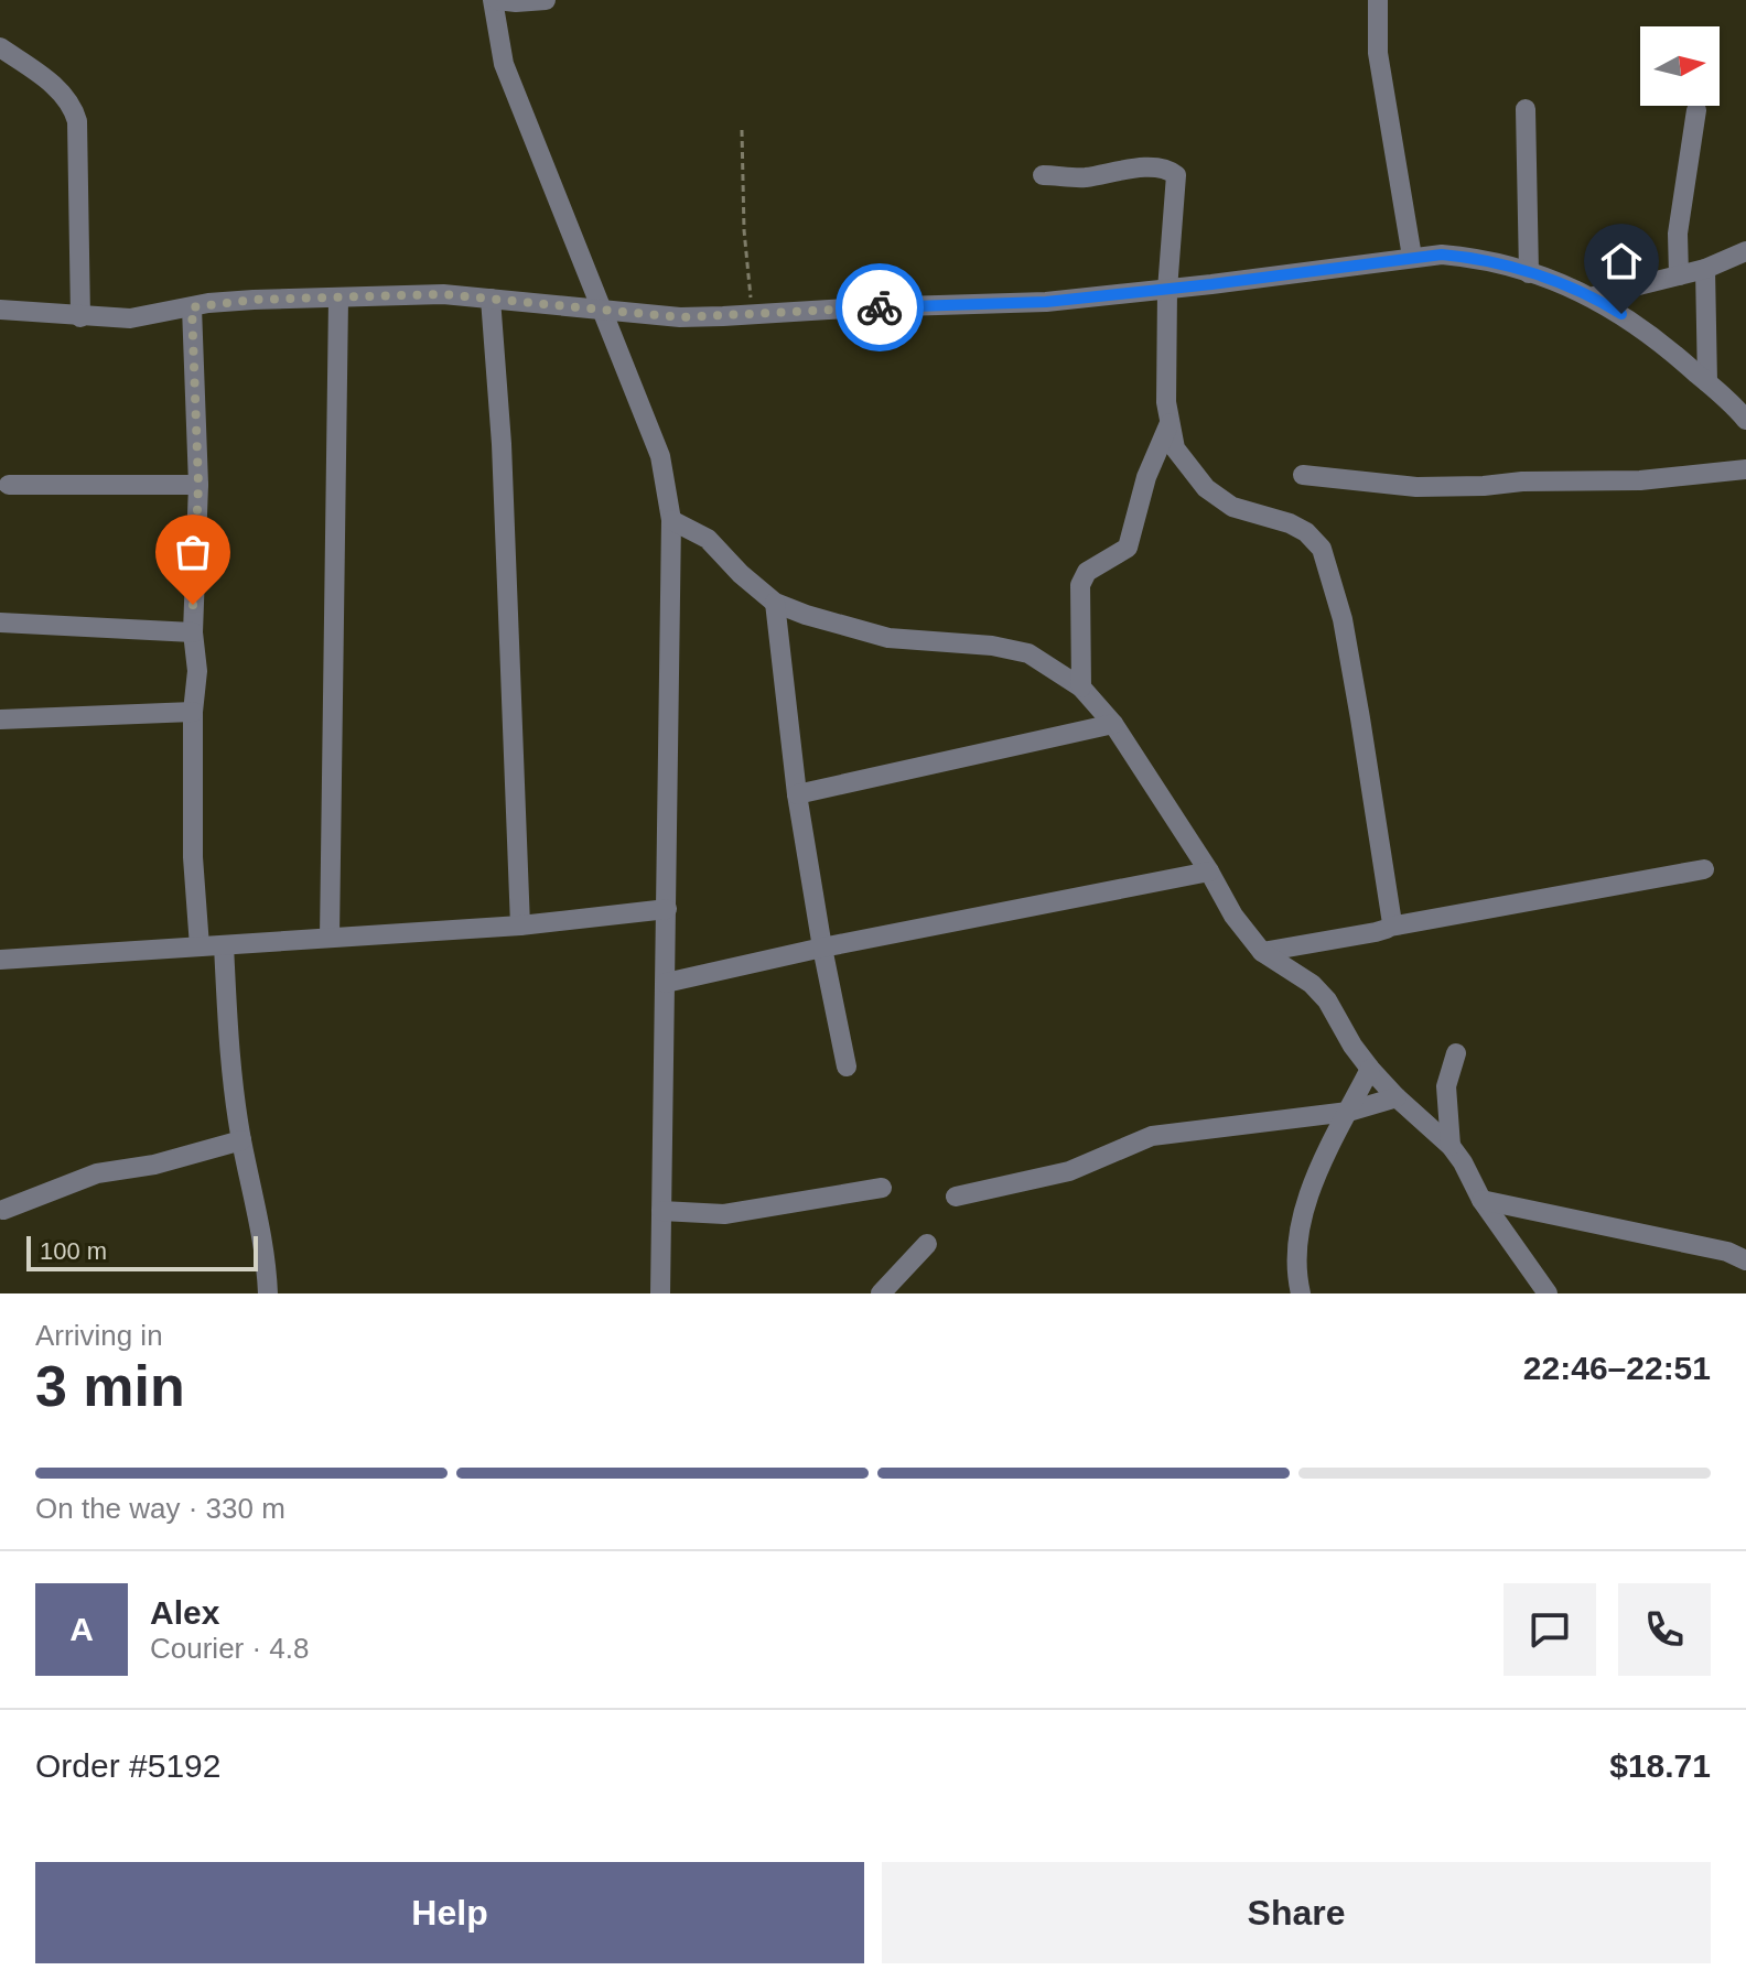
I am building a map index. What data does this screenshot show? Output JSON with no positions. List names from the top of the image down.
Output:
{
  "scale_bar": "100 m",
  "north": "right",
  "page": {
    "scale": "100 m",
    "heading": ["3 min", "Arriving in", "22:46–22:51"],
    "panel": [
      "Alex",
      "Courier · 4.8",
      "Order #5192",
      "$18.71"
    ],
    "bar": "On the way · 330 m",
    "round": "A",
    "buttons": ["Help", "Share"]
  }
}
